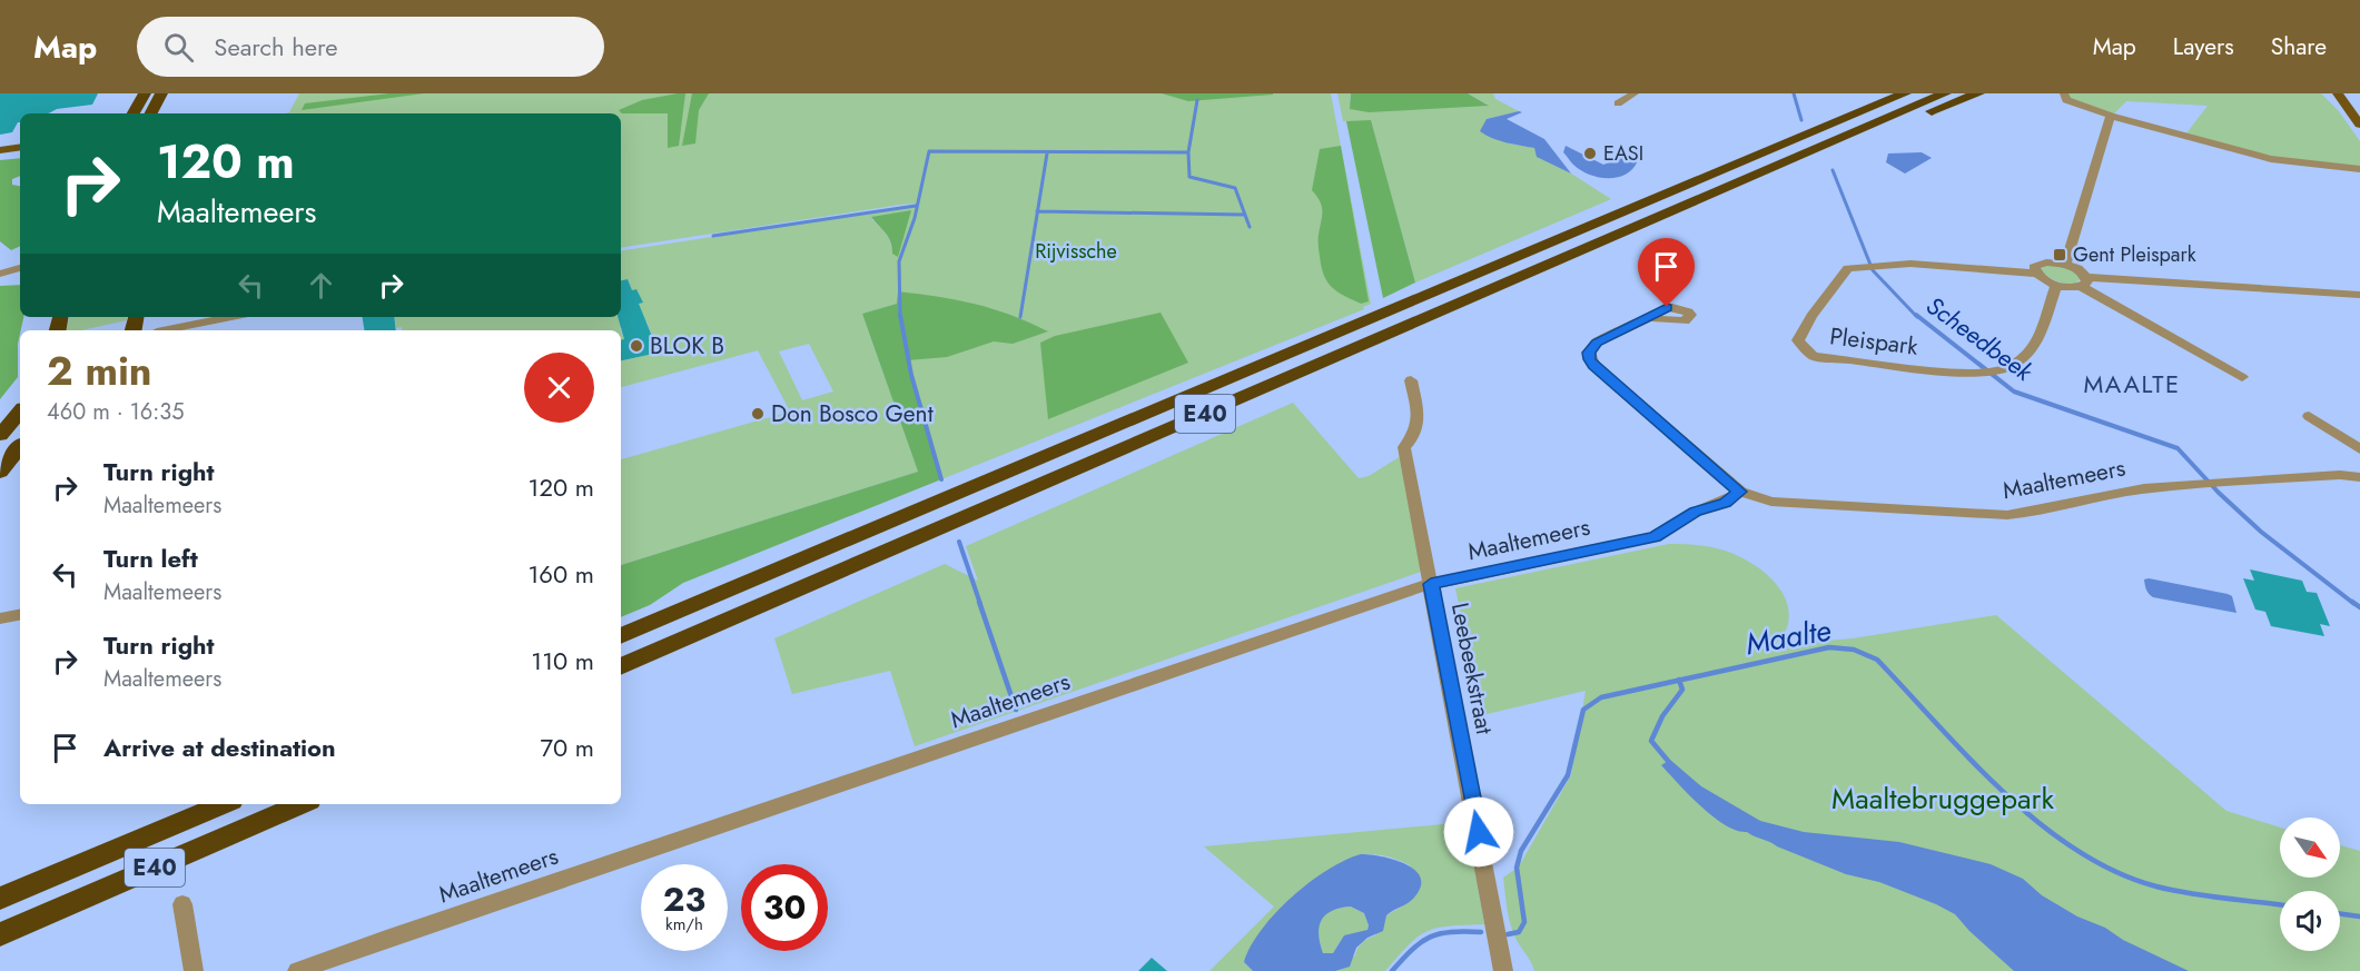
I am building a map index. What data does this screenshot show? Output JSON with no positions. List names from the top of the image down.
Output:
{
  "streets": {
    "highway": ["E40"],
    "street": ["Pleispark", "Maaltemeers", "Leebeekstraat"]
  },
  "crossings": [
    ["Maaltemeers", "Leebeekstraat"]
  ],
  "districts": ["MAALTE"],
  "water": ["Scheedbeek", "Maalte"],
  "parks": ["Rijvissche", "Maaltebruggepark"],
  "places": {
    "other": ["EASI", "BLOK B", "Don Bosco Gent"],
    "transit": ["Gent Pleispark"]
  },
  "north": "bottom right",
  "page": {
    "header": "Map",
    "search": "Search here",
    "nav": ["Map", "Layers", "Share"],
    "turn": ["120 m", "Maaltemeers"],
    "heading": ["2 min", "460 m · 16:35"],
    "list": [
      {
        "name": "Turn right",
        "note": "Maaltemeers",
        "value": "120 m"
      },
      {
        "name": "Turn left",
        "note": "Maaltemeers",
        "value": "160 m"
      },
      {
        "name": "Turn right",
        "note": "Maaltemeers",
        "value": "110 m"
      },
      {
        "name": "Arrive at destination",
        "value": "70 m"
      }
    ],
    "speed": "23 km/h",
    "limit": "30"
  }
}
